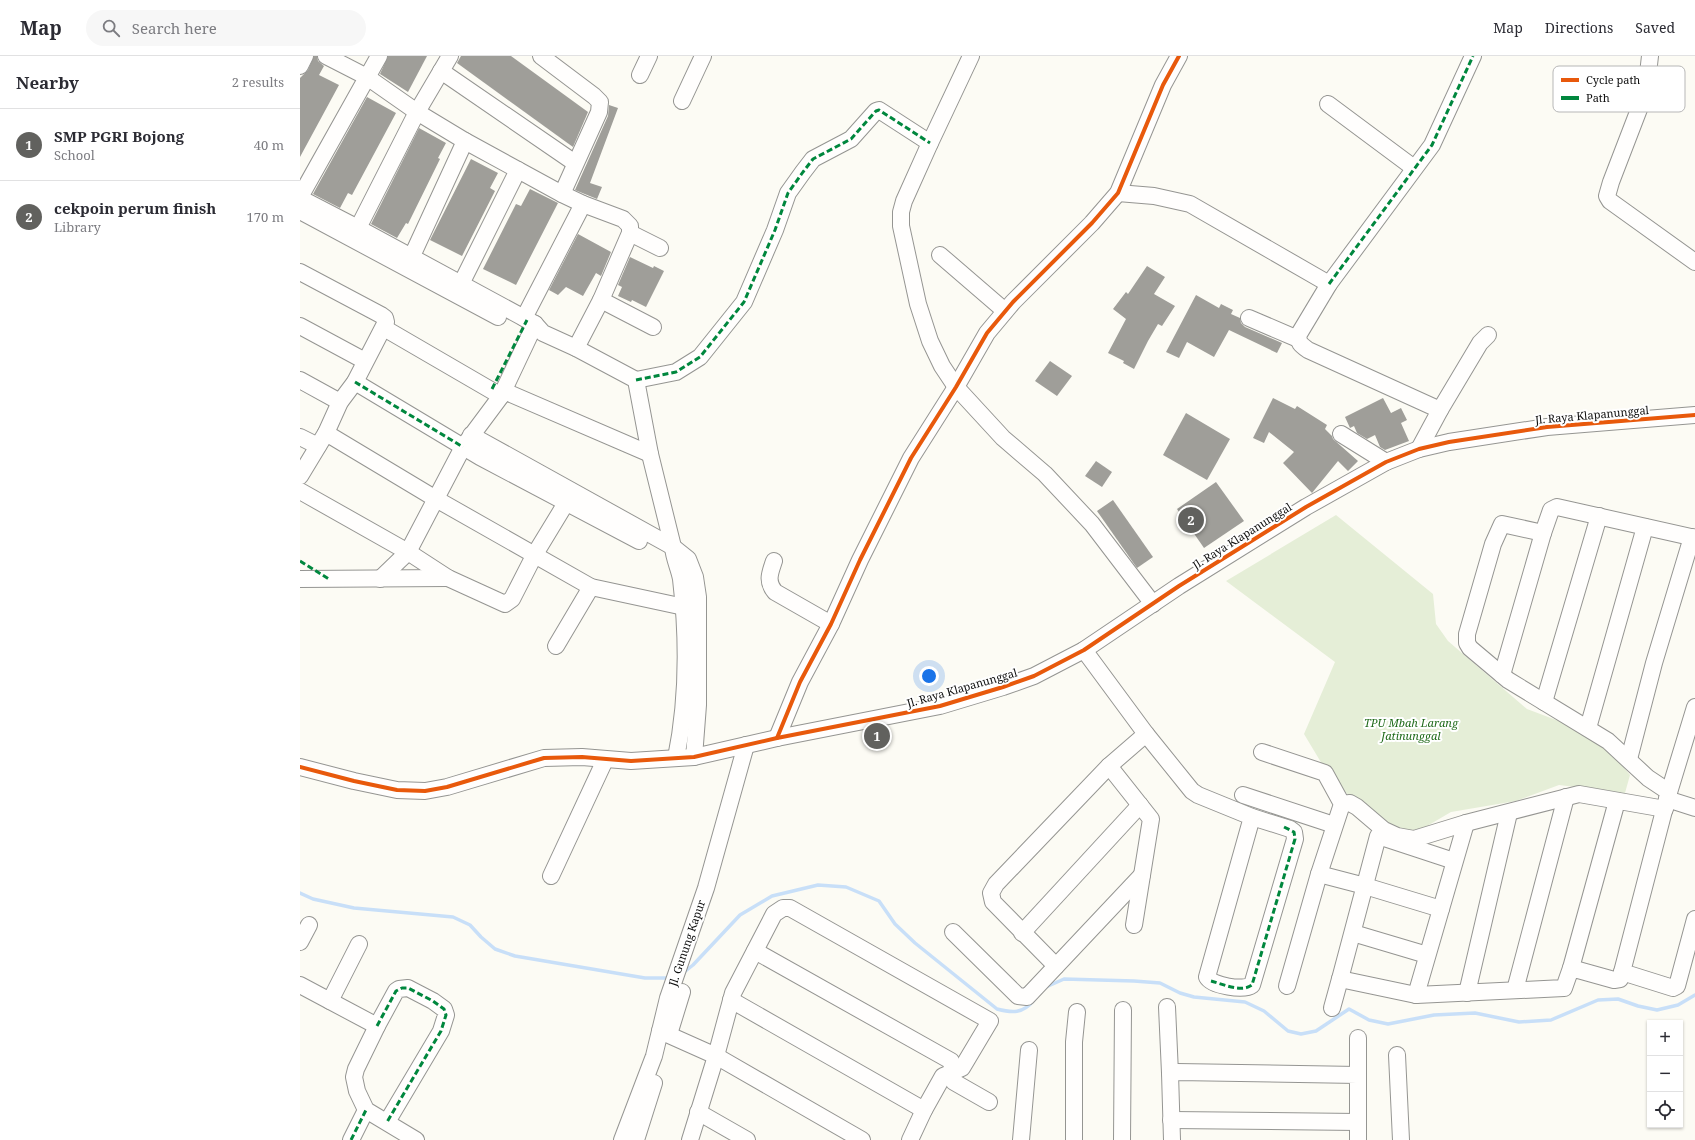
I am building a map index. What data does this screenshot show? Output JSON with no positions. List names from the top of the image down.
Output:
{
  "streets": {
    "street": ["Jl. Raya Klapanunggal", "Jl. Gunung Kapur"]
  },
  "crossings": [
    ["Jl. Raya Klapanunggal", "Jl. Gunung Kapur"]
  ],
  "parks": ["TPU Mbah Larang Jatinunggal"],
  "legend": ["Cycle path", "Path"],
  "page": {
    "header": "Map",
    "search": "Search here",
    "nav": ["Map", "Directions", "Saved"],
    "heading": ["Nearby", "2 results"],
    "list": [
      {
        "mark": "1",
        "name": "SMP PGRI Bojong",
        "note": "School",
        "value": "40 m"
      },
      {
        "mark": "2",
        "name": "cekpoin perum finish",
        "note": "Library",
        "value": "170 m"
      }
    ],
    "pins": ["2", "1"],
    "map_buttons": ["+", "−"]
  }
}
